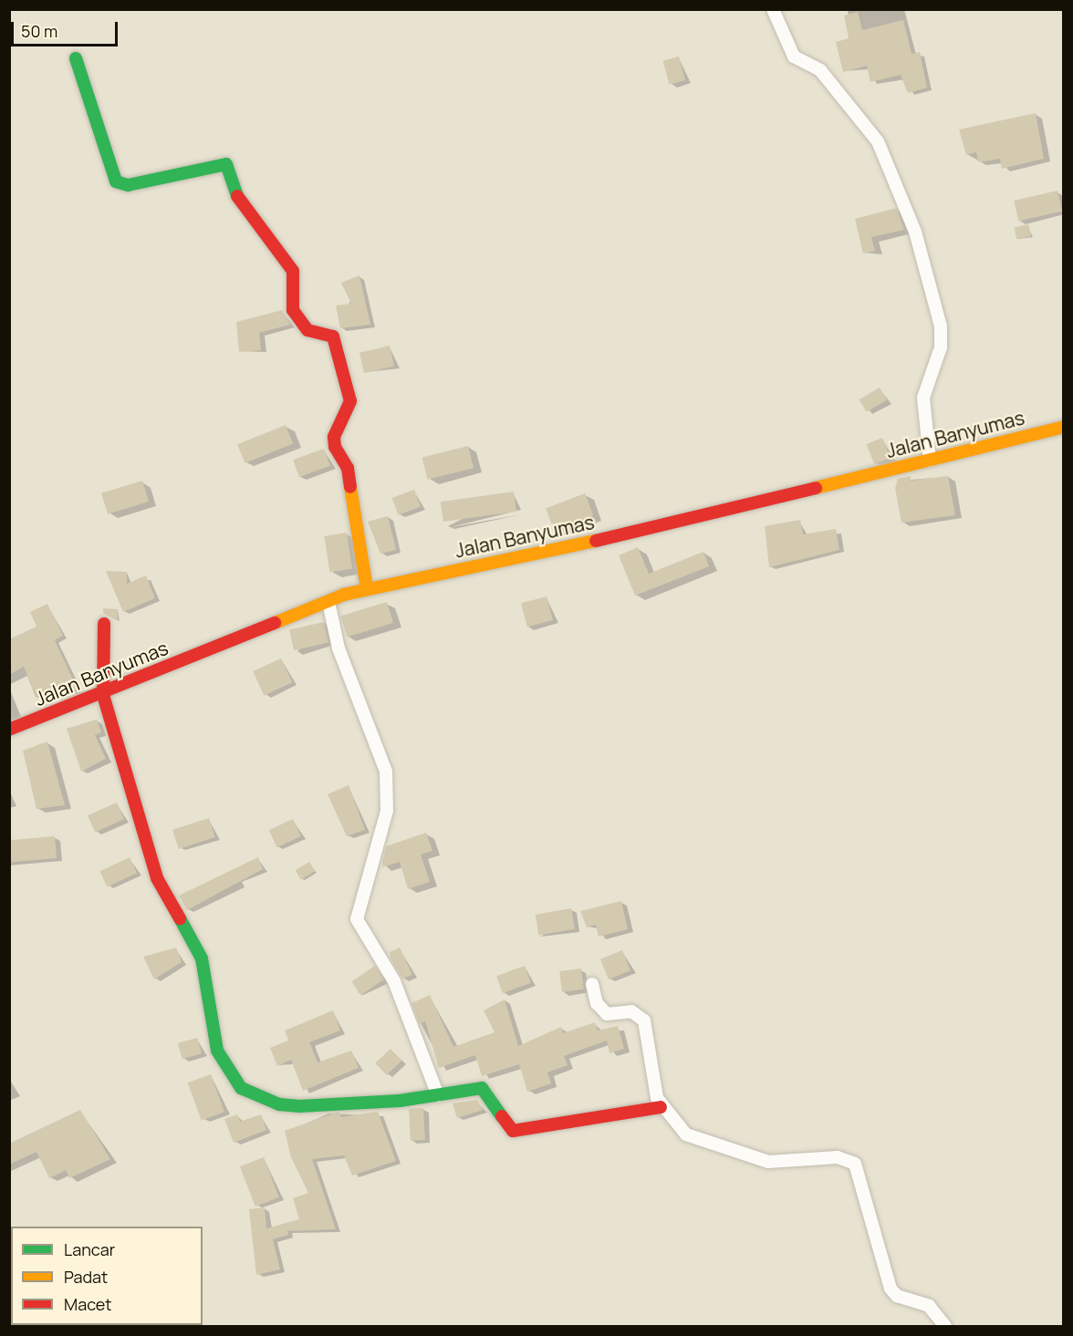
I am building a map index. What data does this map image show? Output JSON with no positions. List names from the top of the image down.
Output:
{
  "streets": {
    "street": ["Jalan Banyumas"]
  },
  "legend": ["Lancar", "Padat", "Macet"],
  "scale_bar": "50 m"
}
